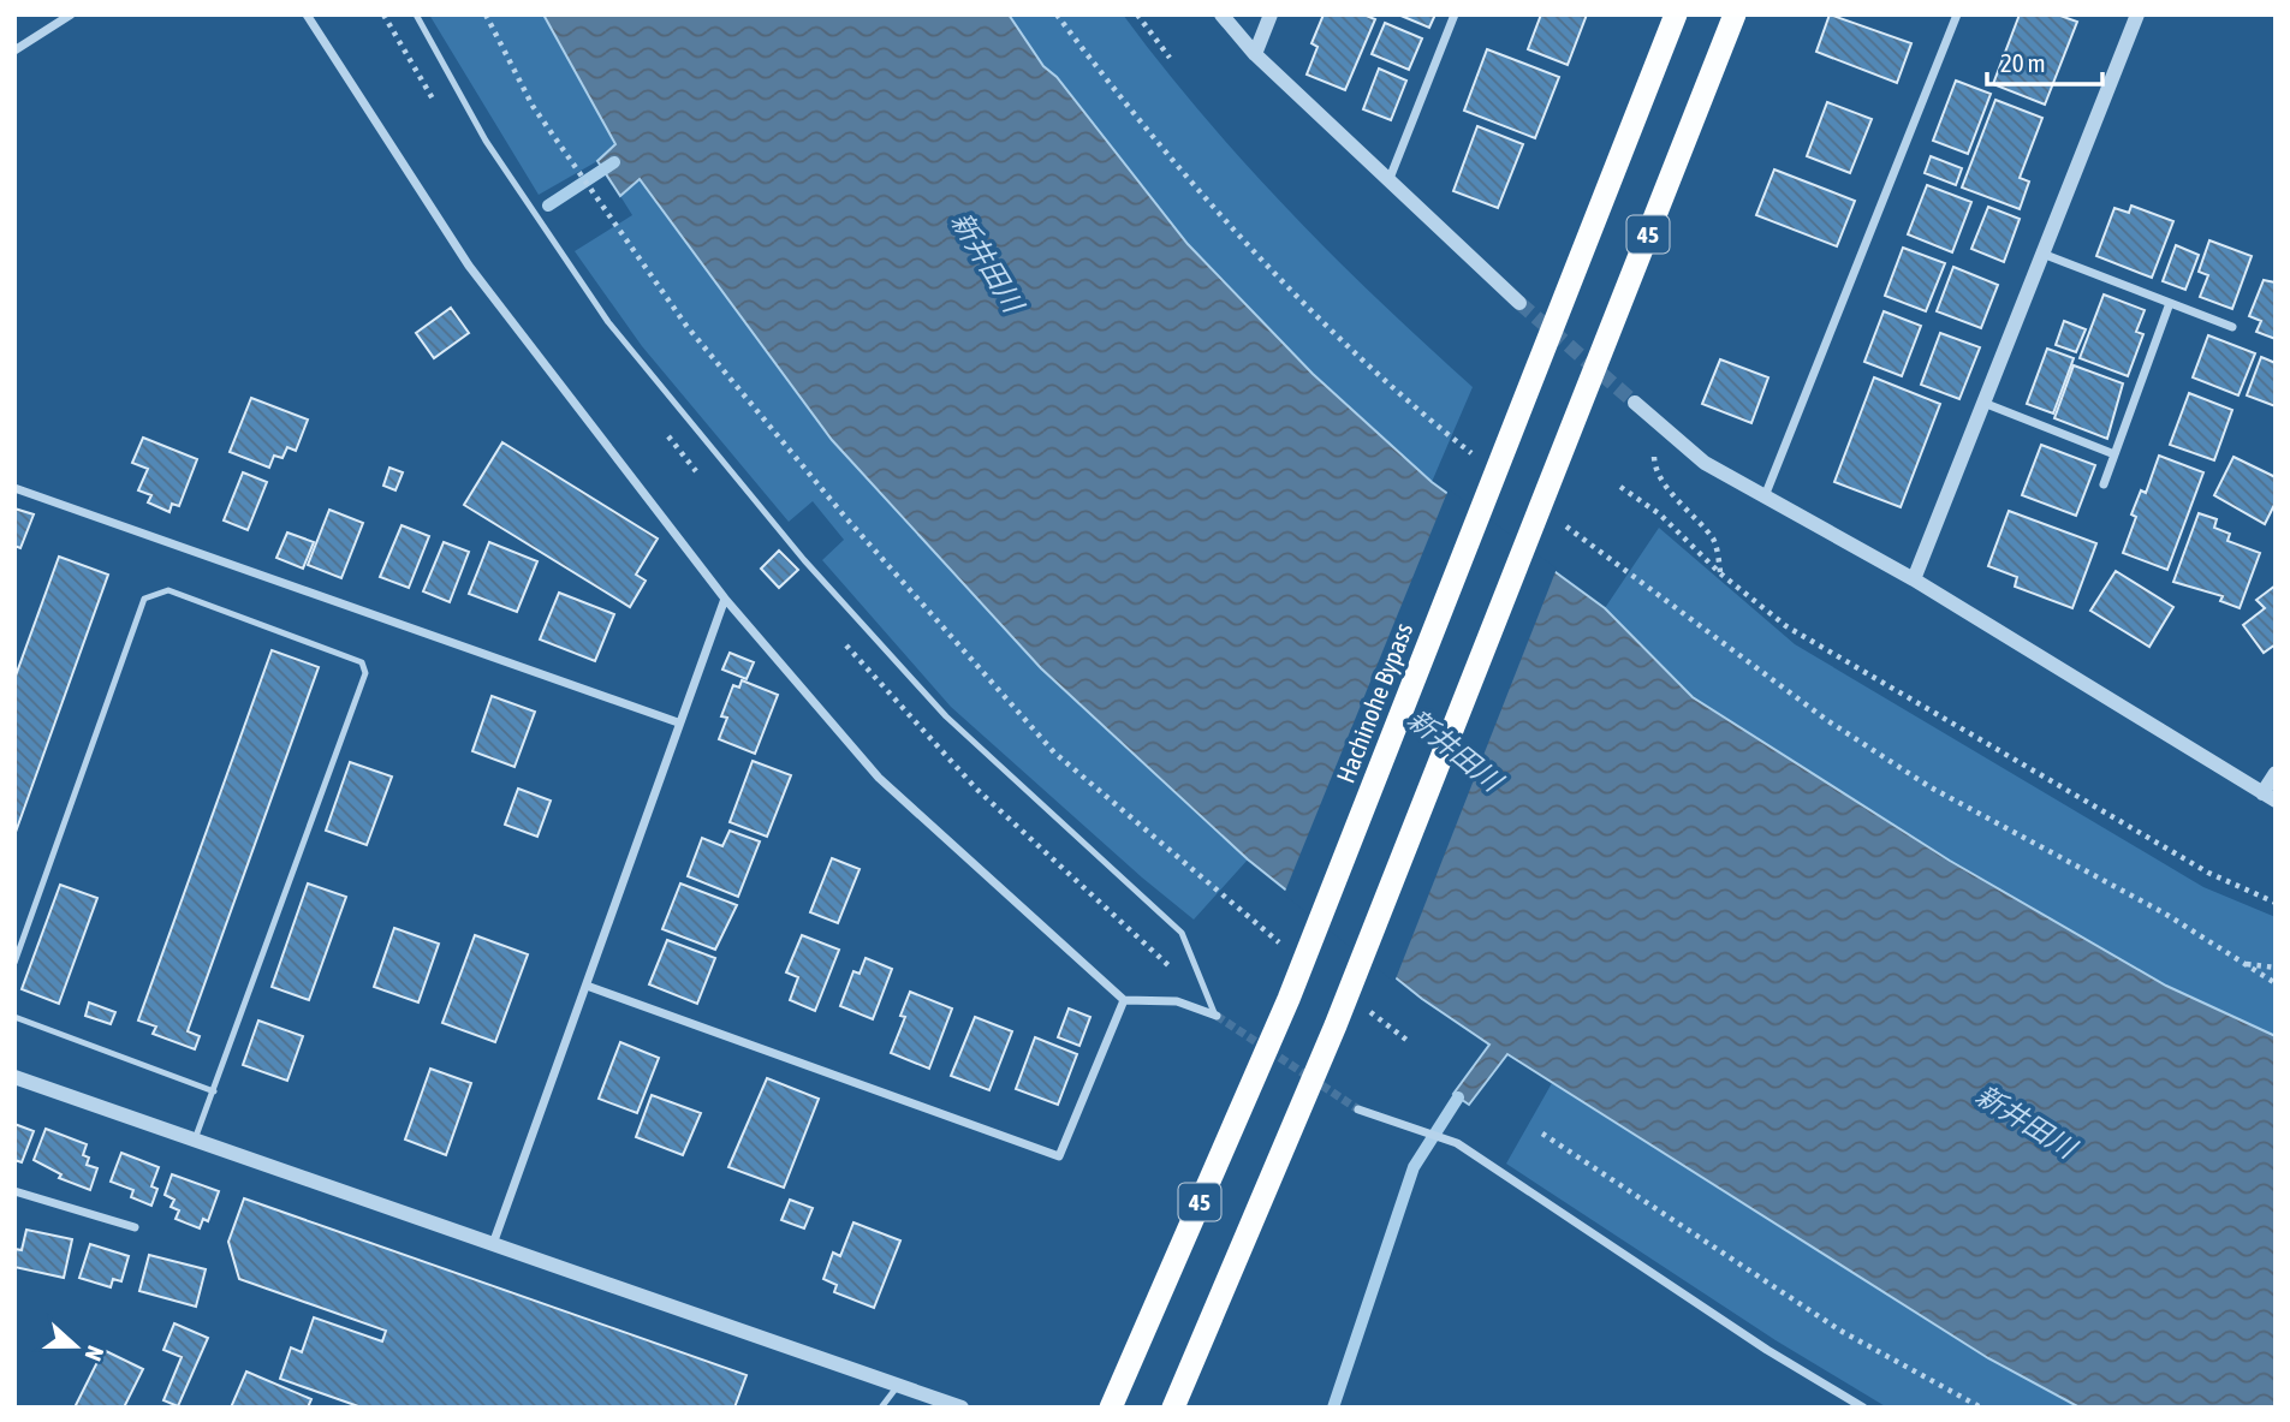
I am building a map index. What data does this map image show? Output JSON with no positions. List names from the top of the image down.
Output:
{
  "streets": {
    "highway": ["45", "Hachinohe Bypass"]
  },
  "water": ["新井田川"],
  "scale_bar": "20 m",
  "north": "right"
}
